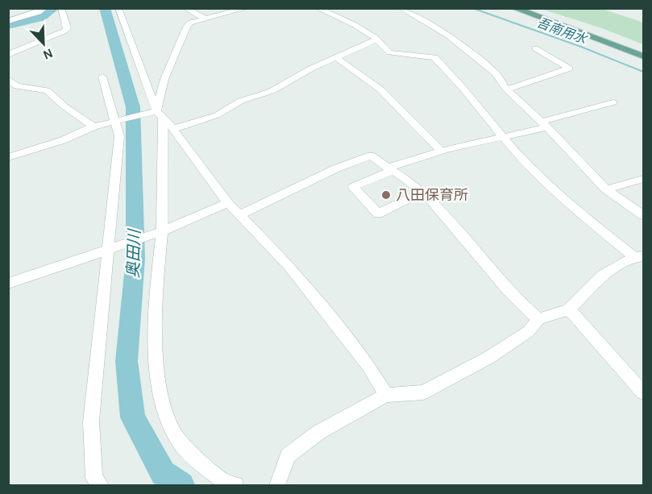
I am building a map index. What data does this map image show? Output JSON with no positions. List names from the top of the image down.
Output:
{
  "water": ["吾南用水", "奥田川"],
  "places": ["八田保育所"],
  "north": "bottom right"
}
